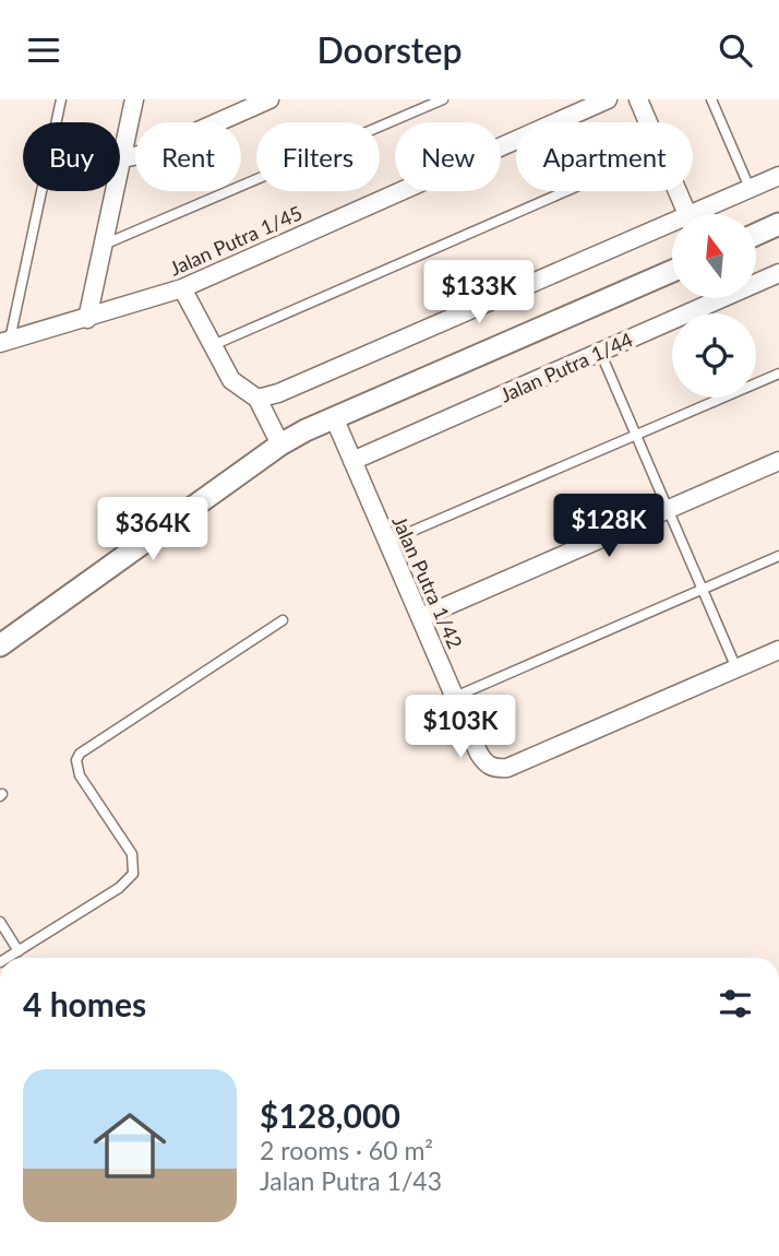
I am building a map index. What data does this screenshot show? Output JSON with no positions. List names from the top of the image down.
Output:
{
  "streets": {
    "street": ["Jalan Putra 1/45", "Jalan Putra 1/44", "Jalan Putra 1/42"]
  },
  "crossings": [
    ["Jalan Putra 1/44", "Jalan Putra 1/42"]
  ],
  "north": "top",
  "page": {
    "header": "Doorstep",
    "chip": [
      "Buy",
      "Rent",
      "Filters",
      "New",
      "Apartment"
    ],
    "price": [
      "$133K",
      "$128K",
      "$364K",
      "$103K"
    ],
    "heading": "4 homes",
    "list": [
      {
        "name": "$128,000",
        "note": "2 rooms · 60 m² · Jalan Putra 1/43"
      }
    ]
  }
}
